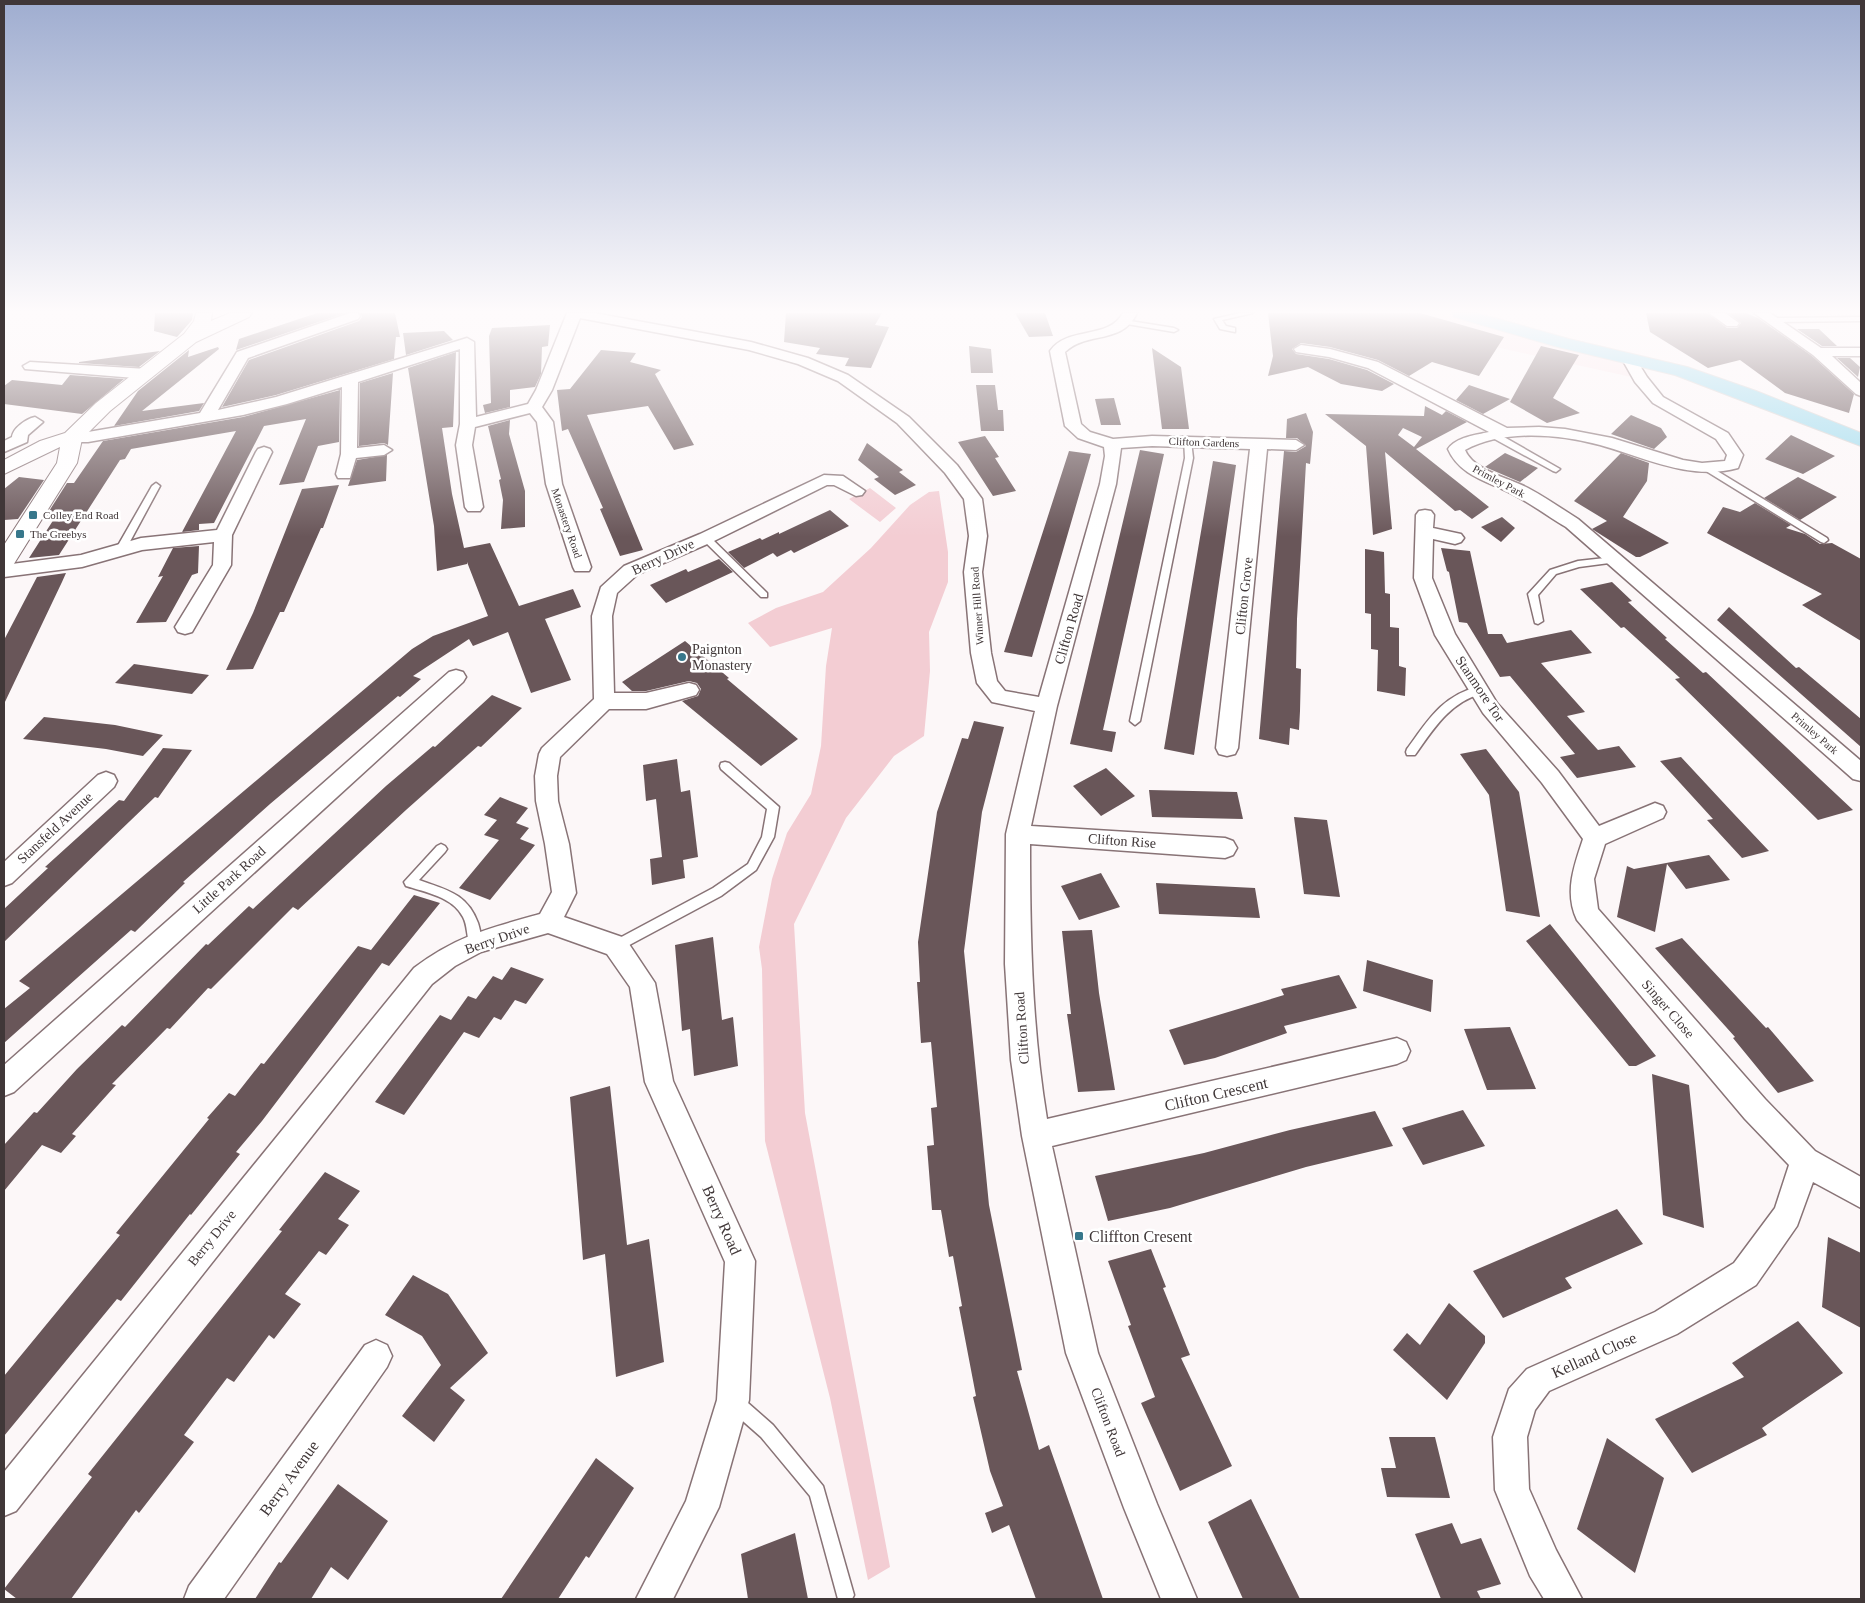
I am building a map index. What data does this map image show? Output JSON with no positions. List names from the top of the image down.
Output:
{
  "streets": {
    "street": [
      "Clifton Gardens",
      "Primley Park",
      "Monastery Road",
      "Berry Drive",
      "Clifton Grove",
      "Winner Hill Road",
      "Clifton Road",
      "Stanmore Tor",
      "Stansfeld Avenue",
      "Clifton Rise",
      "Little Park Road",
      "Singer Close",
      "Clifton Crescent",
      "Berry Road",
      "Kelland Close",
      "Berry Avenue"
    ]
  },
  "crossings": [
    ["Clifton Gardens", "Clifton Grove"],
    ["Clifton Gardens", "Clifton Road"],
    ["Winner Hill Road", "Clifton Road"],
    ["Clifton Road", "Clifton Rise"],
    ["Clifton Road", "Clifton Crescent"],
    ["Stanmore Tor", "Singer Close"],
    ["Singer Close", "Kelland Close"]
  ],
  "places": {
    "transit": ["Colley End Road", "The Greebys", "Cliffton Cresent"],
    "other": ["Paignton Monastery"]
  }
}
